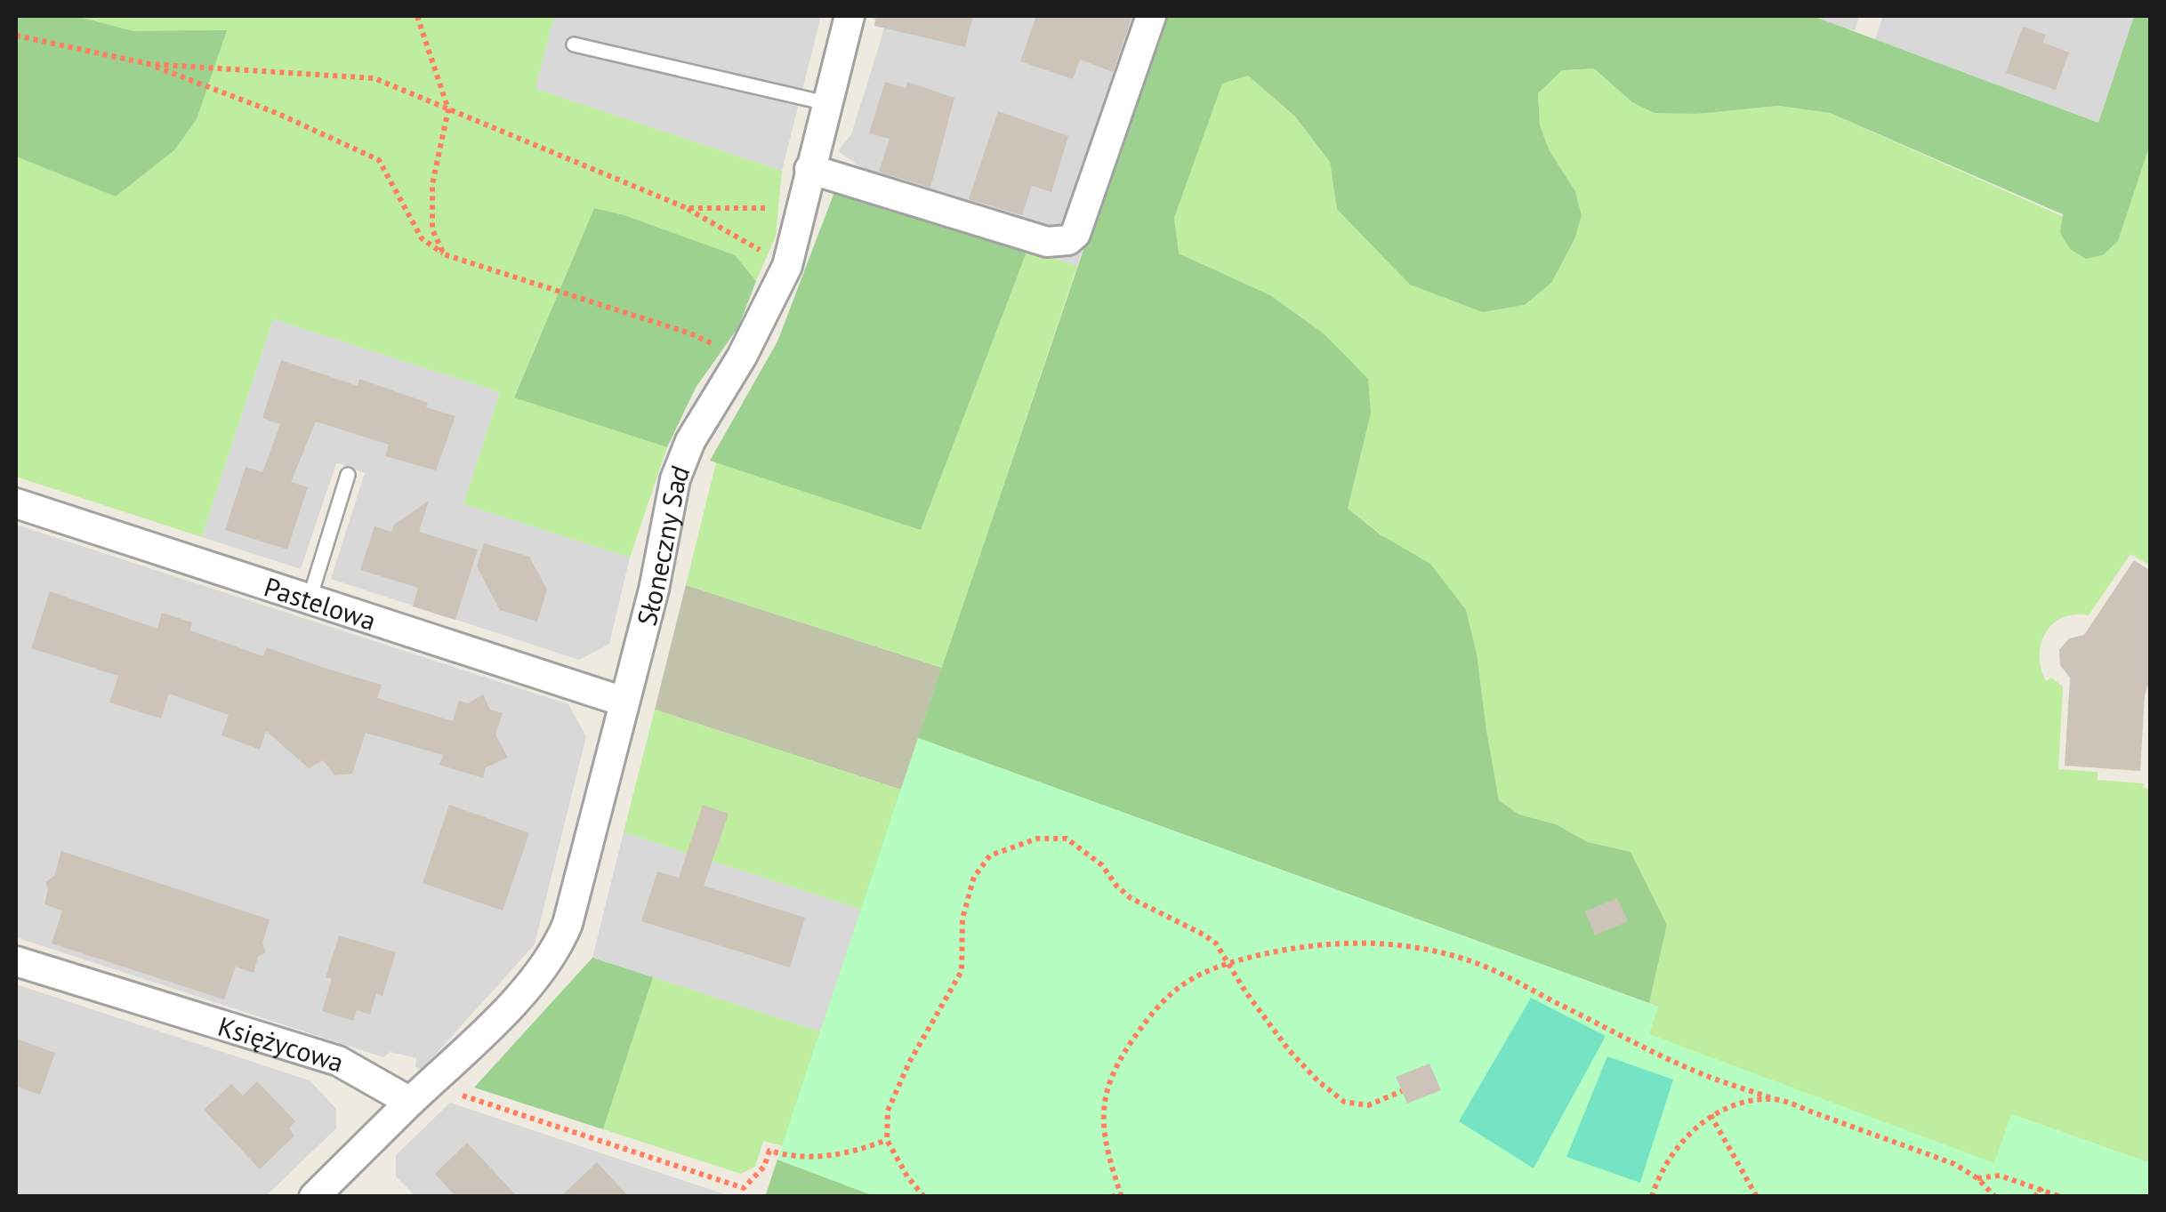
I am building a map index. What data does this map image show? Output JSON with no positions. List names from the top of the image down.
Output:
{
  "streets": {
    "street": ["Słoneczny Sad", "Pastelowa", "Księżycowa"]
  },
  "crossings": [
    ["Słoneczny Sad", "Pastelowa"],
    ["Słoneczny Sad", "Księżycowa"]
  ]
}
